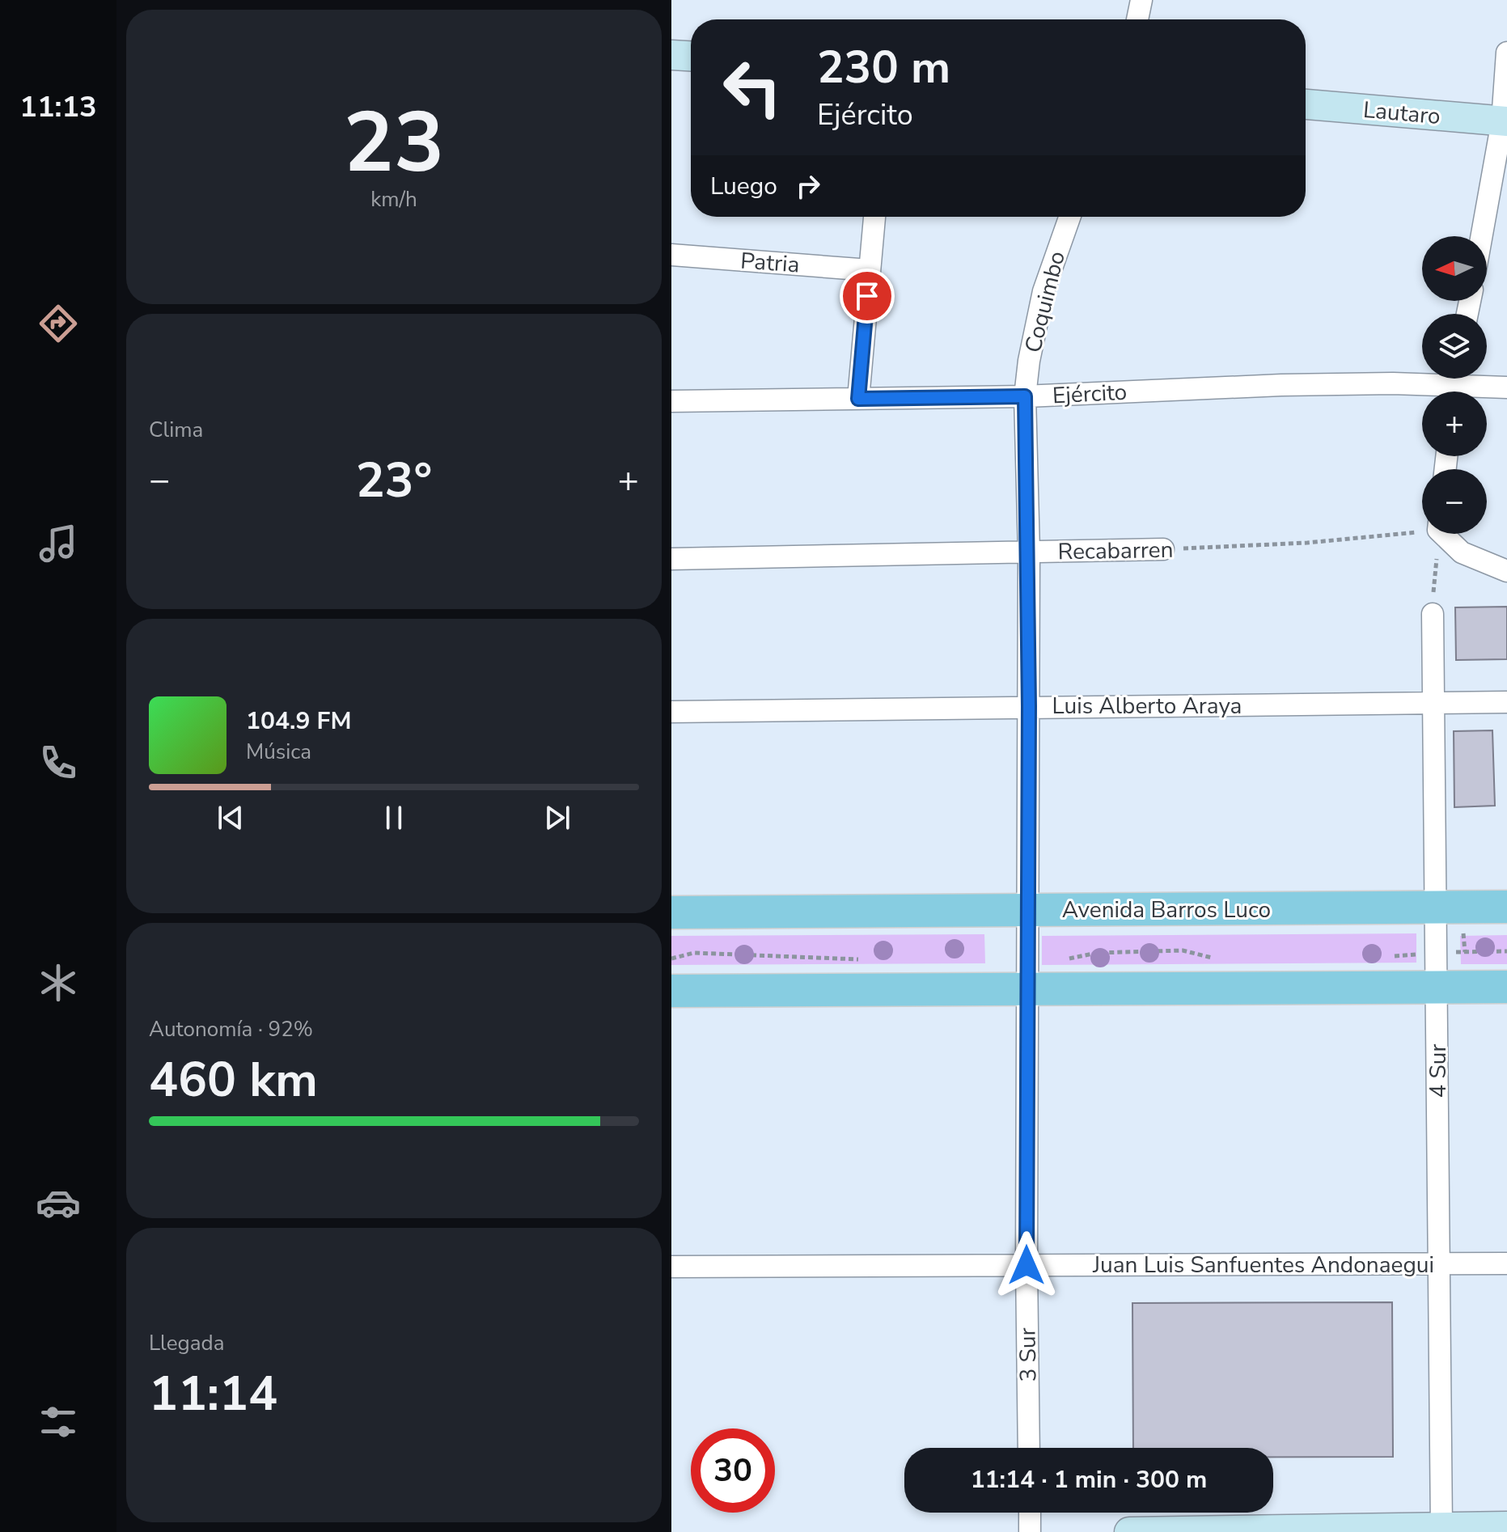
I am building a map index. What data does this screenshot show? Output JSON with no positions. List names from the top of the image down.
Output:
{
  "streets": {
    "main road": ["Avenida Barros Luco"],
    "street": [
      "Lautaro",
      "Patria",
      "Coquimbo",
      "Ejército",
      "Recabarren",
      "Luis Alberto Araya",
      "4 Sur",
      "Juan Luis Sanfuentes Andonaegui",
      "3 Sur"
    ]
  },
  "crossings": [
    ["Coquimbo", "Ejército"],
    ["Coquimbo", "3 Sur"],
    ["Ejército", "3 Sur"],
    ["Recabarren", "3 Sur"],
    ["Luis Alberto Araya", "4 Sur"],
    ["Luis Alberto Araya", "3 Sur"],
    ["Avenida Barros Luco", "4 Sur"],
    ["Avenida Barros Luco", "3 Sur"],
    ["4 Sur", "Juan Luis Sanfuentes Andonaegui"],
    ["Juan Luis Sanfuentes Andonaegui", "3 Sur"]
  ],
  "north": "left",
  "page": {
    "tabs": "11:13",
    "tile": [
      ["23", "km/h"],
      "Clima",
      ["Autonomía · 92%", "460 km"],
      ["Llegada", "11:14"]
    ],
    "turn": ["230 m", "Ejército"],
    "then": "Luego",
    "map_buttons": ["+", "−"],
    "heat": ["−", "23°", "+"],
    "song": ["104.9 FM", "Música"],
    "limit": "30",
    "trip": "11:14 · 1 min · 300 m"
  }
}
